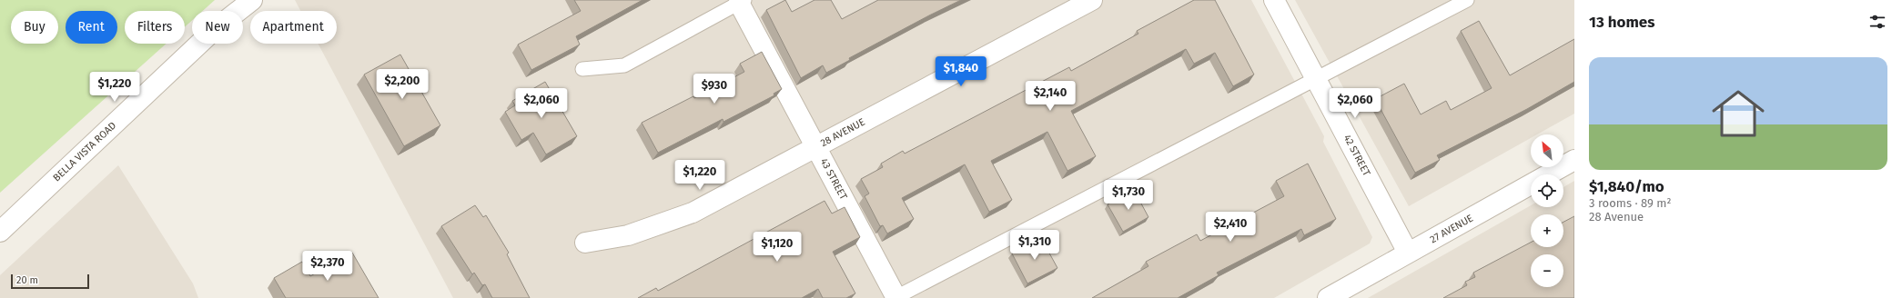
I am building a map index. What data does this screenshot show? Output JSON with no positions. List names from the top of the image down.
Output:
{
  "streets": {
    "street": [
      "28 AVENUE",
      "BELLA VISTA ROAD",
      "42 STREET",
      "43 STREET",
      "27 AVENUE"
    ]
  },
  "crossings": [
    ["28 AVENUE", "43 STREET"],
    ["42 STREET", "27 AVENUE"]
  ],
  "scale_bar": "20 m",
  "north": "top left",
  "page": {
    "heading": "13 homes",
    "chip": [
      "Buy",
      "Rent",
      "Filters",
      "New",
      "Apartment"
    ],
    "list": [
      {
        "name": "$1,840/mo",
        "note": "3 rooms · 89 m² · 28 Avenue"
      }
    ],
    "price": [
      "$1,840",
      "$2,200",
      "$1,220",
      "$930",
      "$2,140",
      "$2,060",
      "$2,060",
      "$1,220",
      "$1,730",
      "$2,410",
      "$1,310",
      "$1,120",
      "$2,370"
    ],
    "map_buttons": ["+", "−"],
    "scale": "20 m"
  }
}
